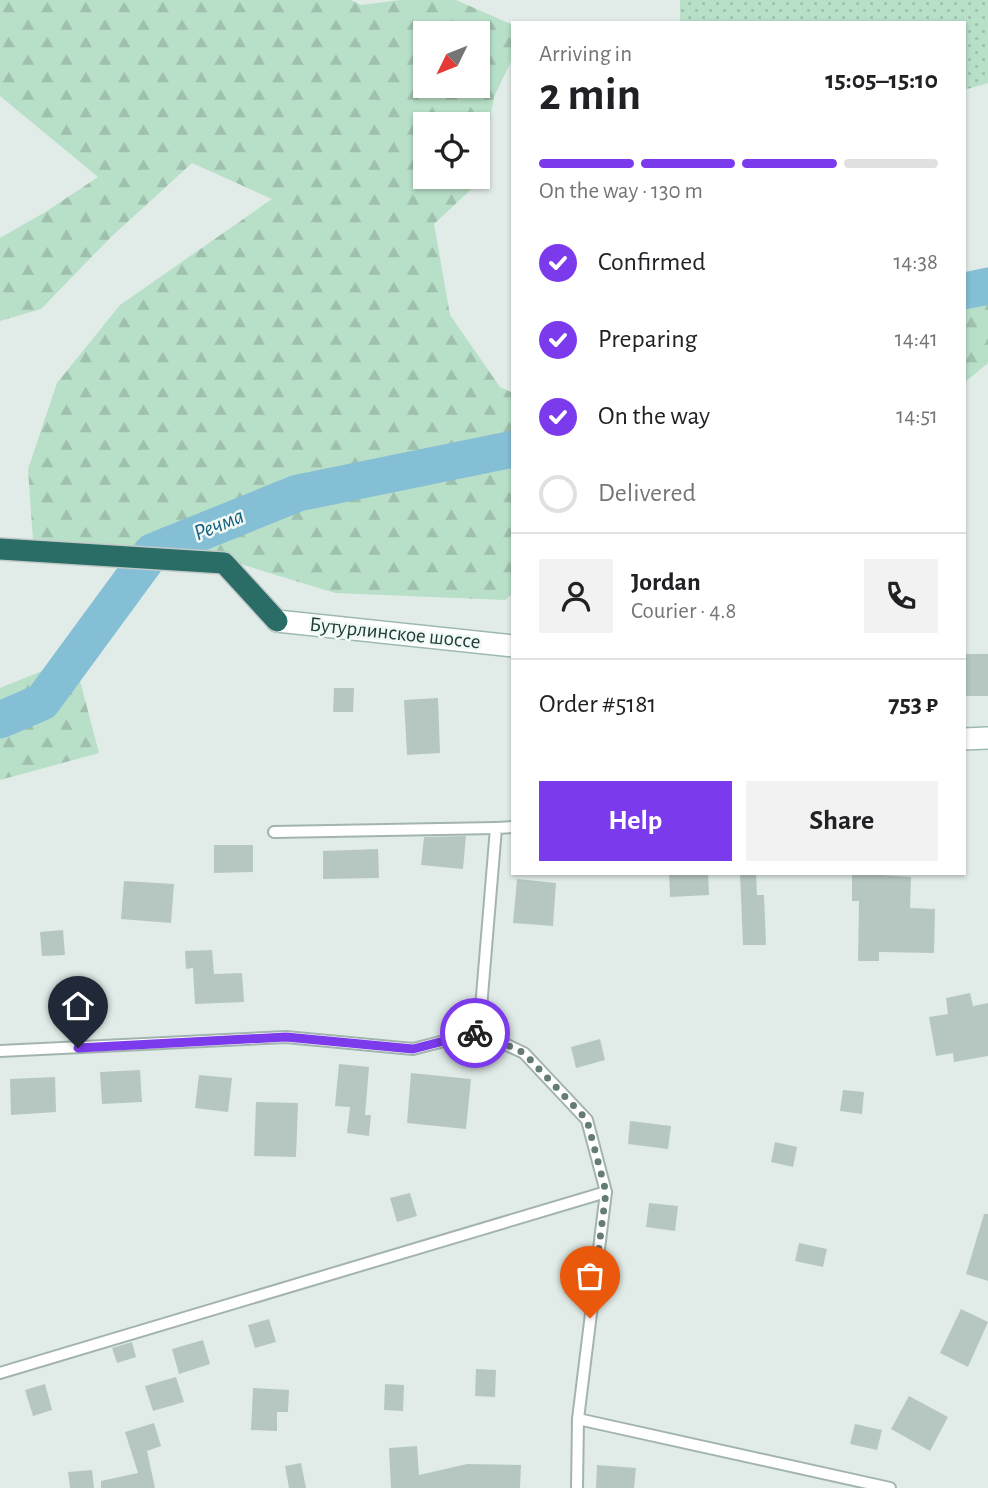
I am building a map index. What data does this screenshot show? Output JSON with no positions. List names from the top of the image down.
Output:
{
  "streets": {
    "main road": ["Бутурлинское шоссе"]
  },
  "water": ["Речма"],
  "north": "bottom left",
  "page": {
    "heading": ["2 min", "Arriving in", "15:05–15:10"],
    "panel": [
      "Jordan",
      "Courier · 4.8",
      "Order #5181",
      "753 ₽"
    ],
    "bar": "On the way · 130 m",
    "list": [
      ["Confirmed", "14:38"],
      ["Preparing", "14:41"],
      ["On the way", "14:51"],
      "Delivered"
    ],
    "buttons": ["Help", "Share"]
  }
}
